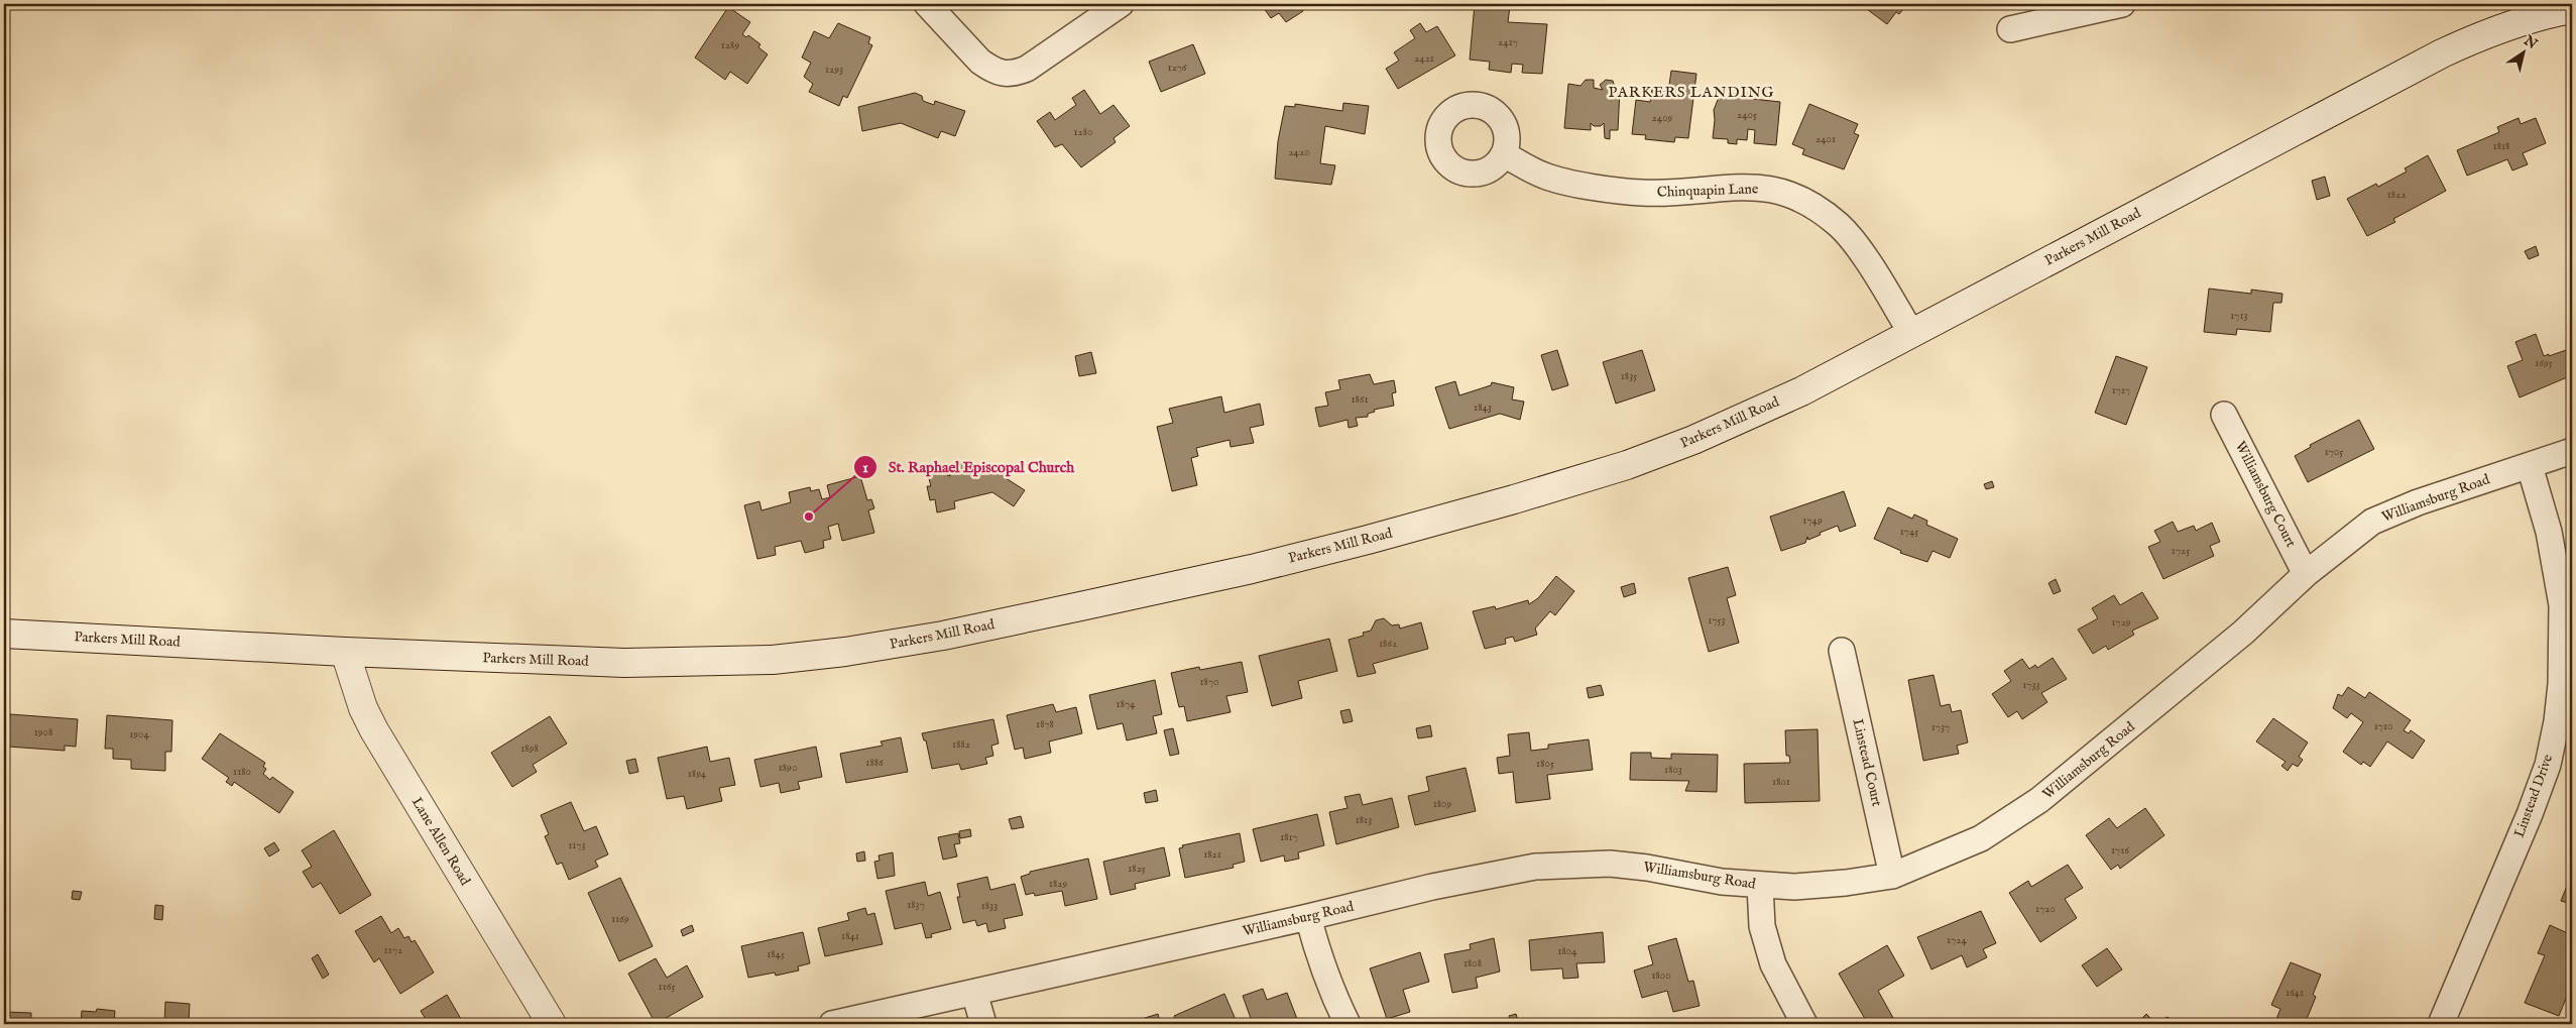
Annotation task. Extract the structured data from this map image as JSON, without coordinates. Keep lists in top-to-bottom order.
{
  "streets": {
    "main road": ["Parkers Mill Road", "Lane Allen Road"],
    "street": [
      "Chinquapin Lane",
      "Williamsburg Court",
      "Williamsburg Road",
      "Linstead Court",
      "Linstead Drive"
    ]
  },
  "crossings": [
    ["Chinquapin Lane", "Parkers Mill Road"],
    ["Parkers Mill Road", "Lane Allen Road"],
    ["Williamsburg Court", "Williamsburg Road"],
    ["Williamsburg Road", "Linstead Court"],
    ["Williamsburg Road", "Linstead Drive"]
  ],
  "districts": ["PARKERS LANDING"],
  "places": ["St. Raphael Episcopal Church"],
  "house_numbers": [
    "2417",
    "1289",
    "2421",
    "1276",
    "1293",
    "2405",
    "2409",
    "1280",
    "2401",
    "1818",
    "2420",
    "1822",
    "1713",
    "1695",
    "1835",
    "1717",
    "1861",
    "1843",
    "1705",
    "1749",
    "1745",
    "1725",
    "1753",
    "1729",
    "1862",
    "1870",
    "1733",
    "1874",
    "1878",
    "1710",
    "1737",
    "1908",
    "1904",
    "1882",
    "1898",
    "1886",
    "1805",
    "1890",
    "1803",
    "1180",
    "1894",
    "1801",
    "1809",
    "1813",
    "1817",
    "1173",
    "1716",
    "1821",
    "1825",
    "1829",
    "1837",
    "1833",
    "1720",
    "1169",
    "1841",
    "1724",
    "1172",
    "1804",
    "1845",
    "1808",
    "1800",
    "1165",
    "1641"
  ],
  "north": "top right"
}
